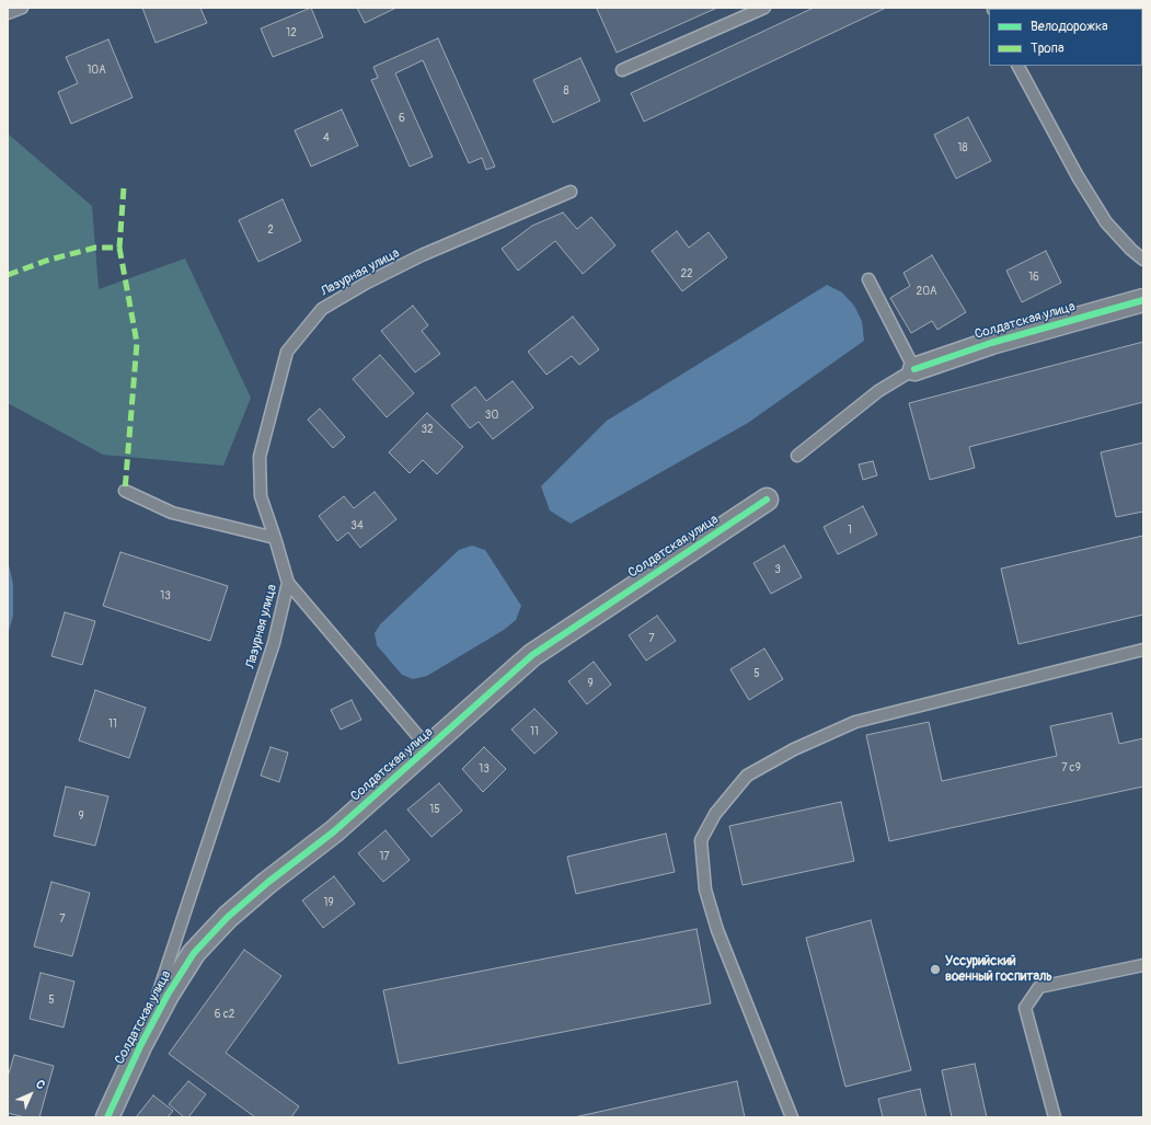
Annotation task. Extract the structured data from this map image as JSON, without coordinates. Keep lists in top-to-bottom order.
{
  "streets": {
    "street": ["Солдатская улица"],
    "lane": ["Лазурная улица"]
  },
  "crossings": [
    ["Лазурная улица", "Солдатская улица"]
  ],
  "places": ["Уссурийский военный госпиталь"],
  "house_numbers": [
    "12",
    "10А",
    "8",
    "6",
    "4",
    "18",
    "2",
    "22",
    "16",
    "20А",
    "30",
    "32",
    "34",
    "1",
    "3",
    "13",
    "7",
    "5",
    "9",
    "11",
    "11",
    "7 с9",
    "13",
    "15",
    "9",
    "17",
    "19",
    "7",
    "5",
    "6 с2"
  ],
  "legend": ["Велодорожка", "Тропа"],
  "north": "top right"
}
